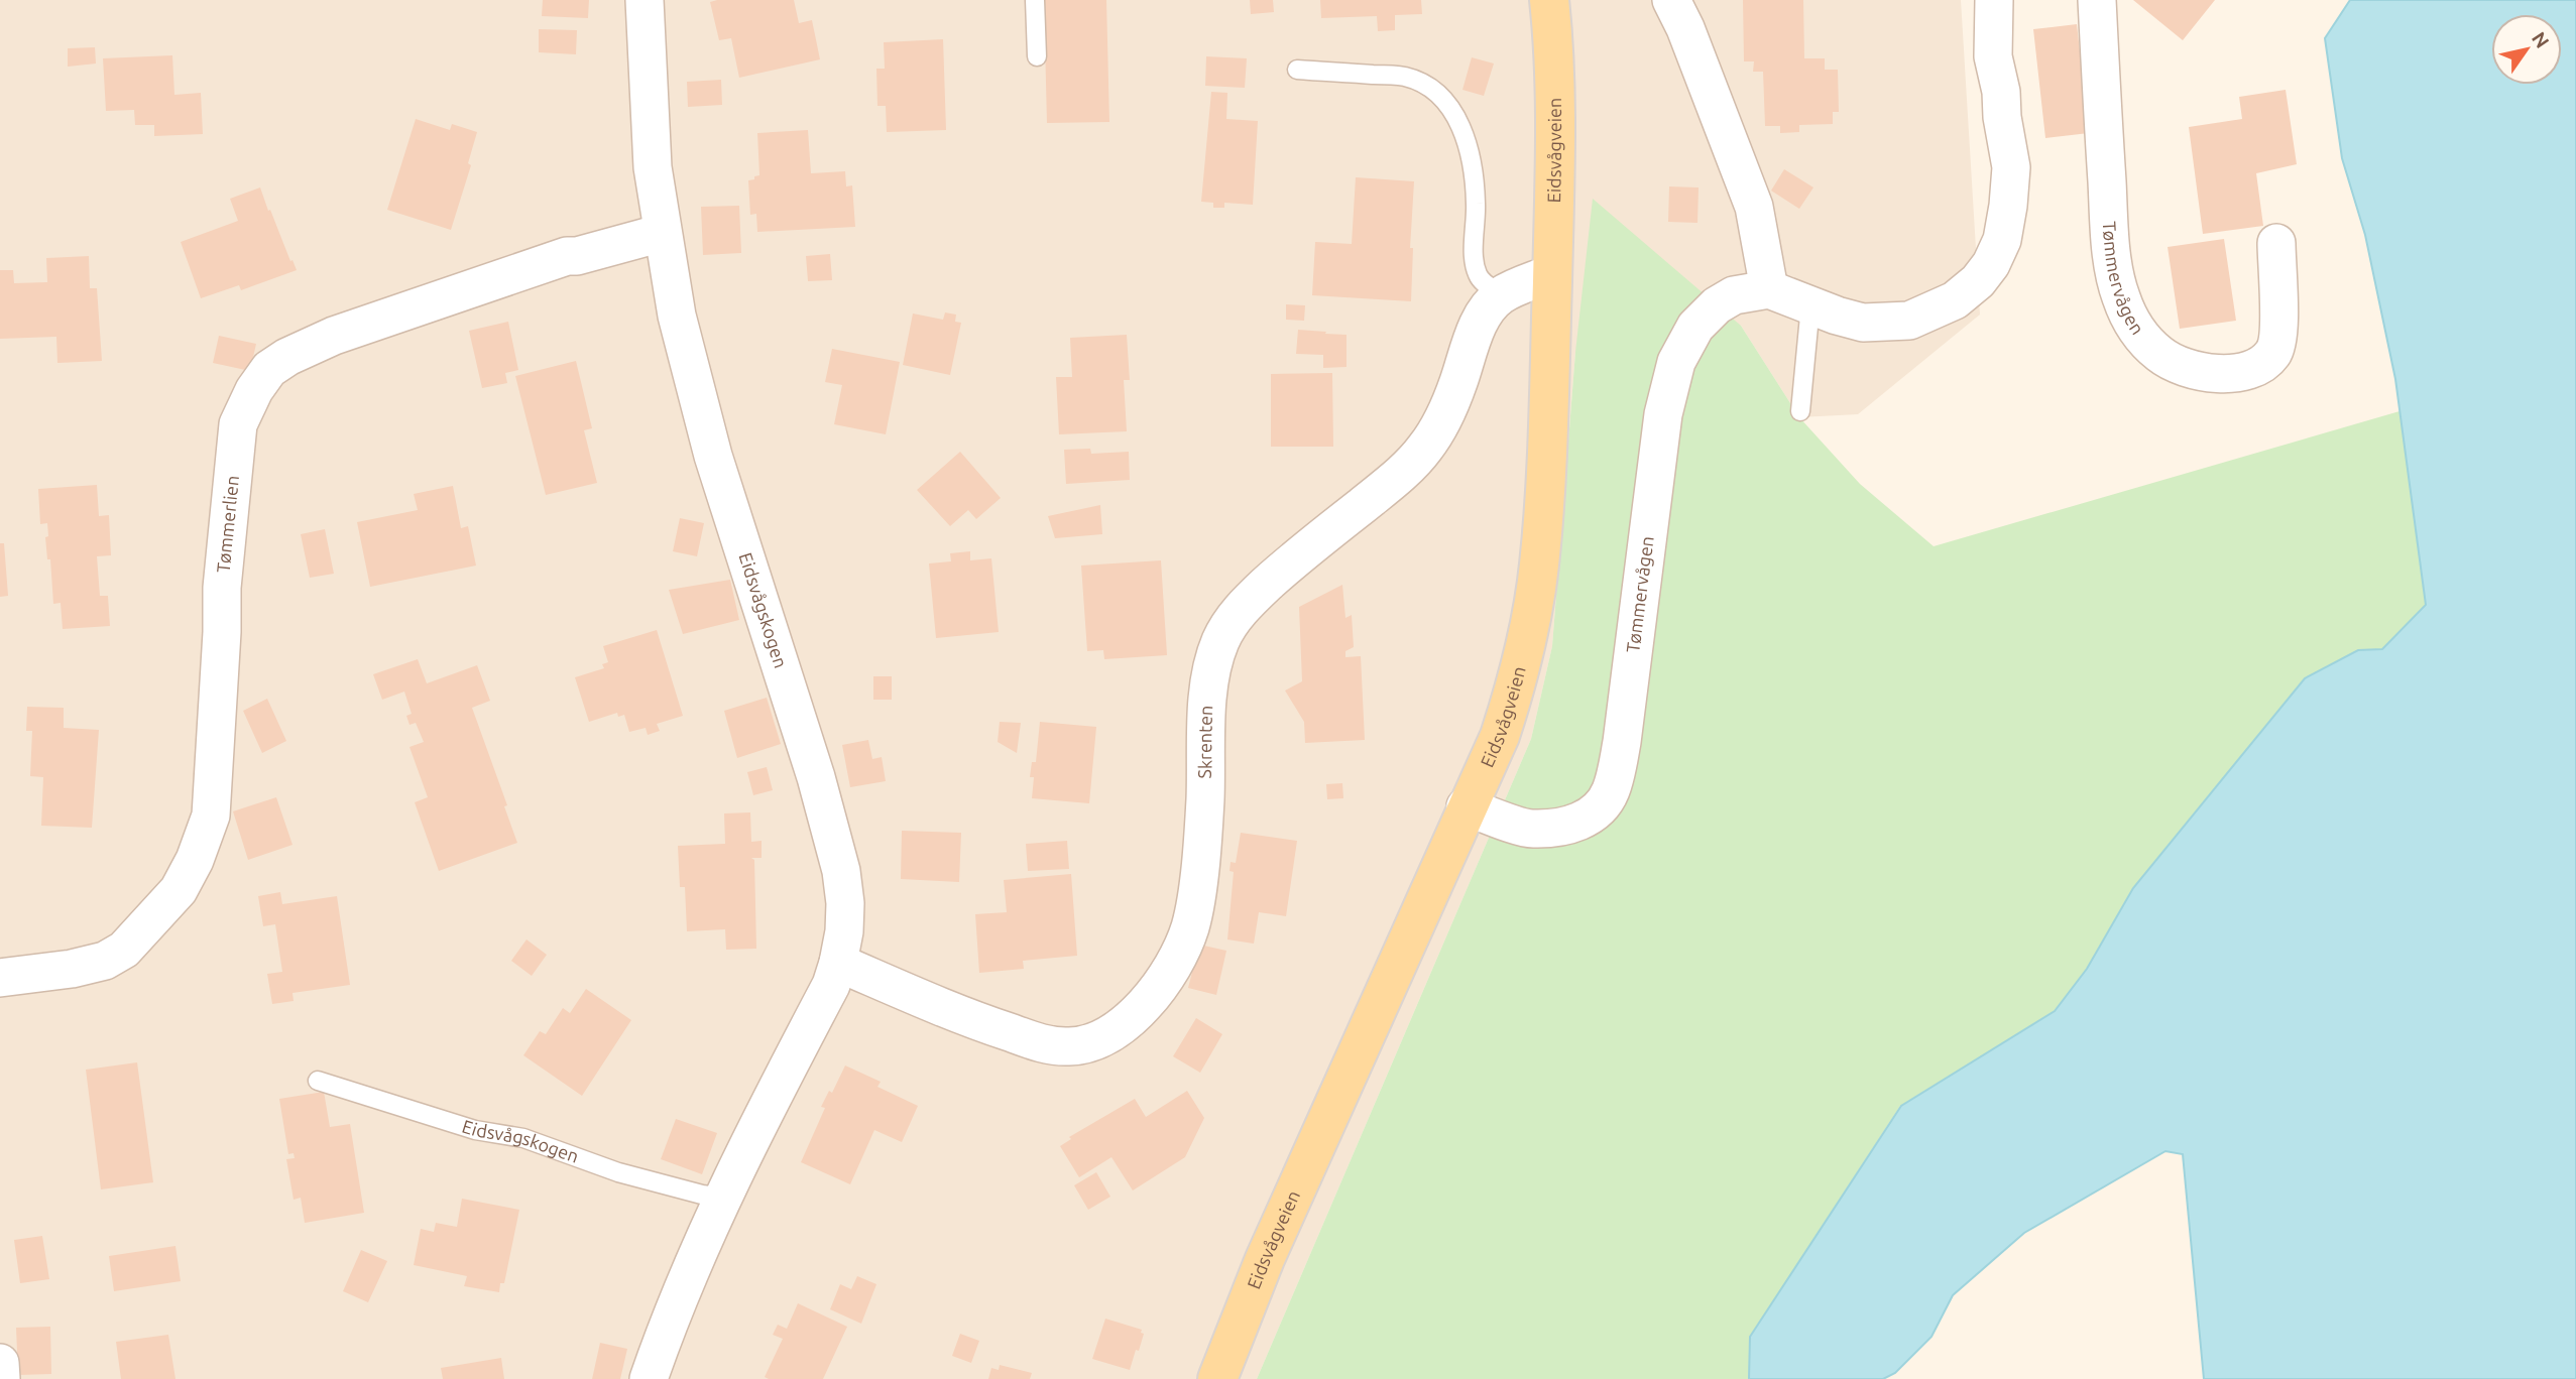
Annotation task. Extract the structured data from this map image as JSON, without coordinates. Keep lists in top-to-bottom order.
{
  "streets": {
    "main road": ["Eidsvågveien"],
    "street": [
      "Tømmervågen",
      "Tømmerlien",
      "Eidsvågskogen",
      "Skrenten"
    ]
  },
  "crossings": [
    ["Eidsvågveien", "Tømmervågen"],
    ["Eidsvågveien", "Skrenten"],
    ["Tømmerlien", "Eidsvågskogen"],
    ["Eidsvågskogen", "Skrenten"]
  ],
  "north": "top right"
}
